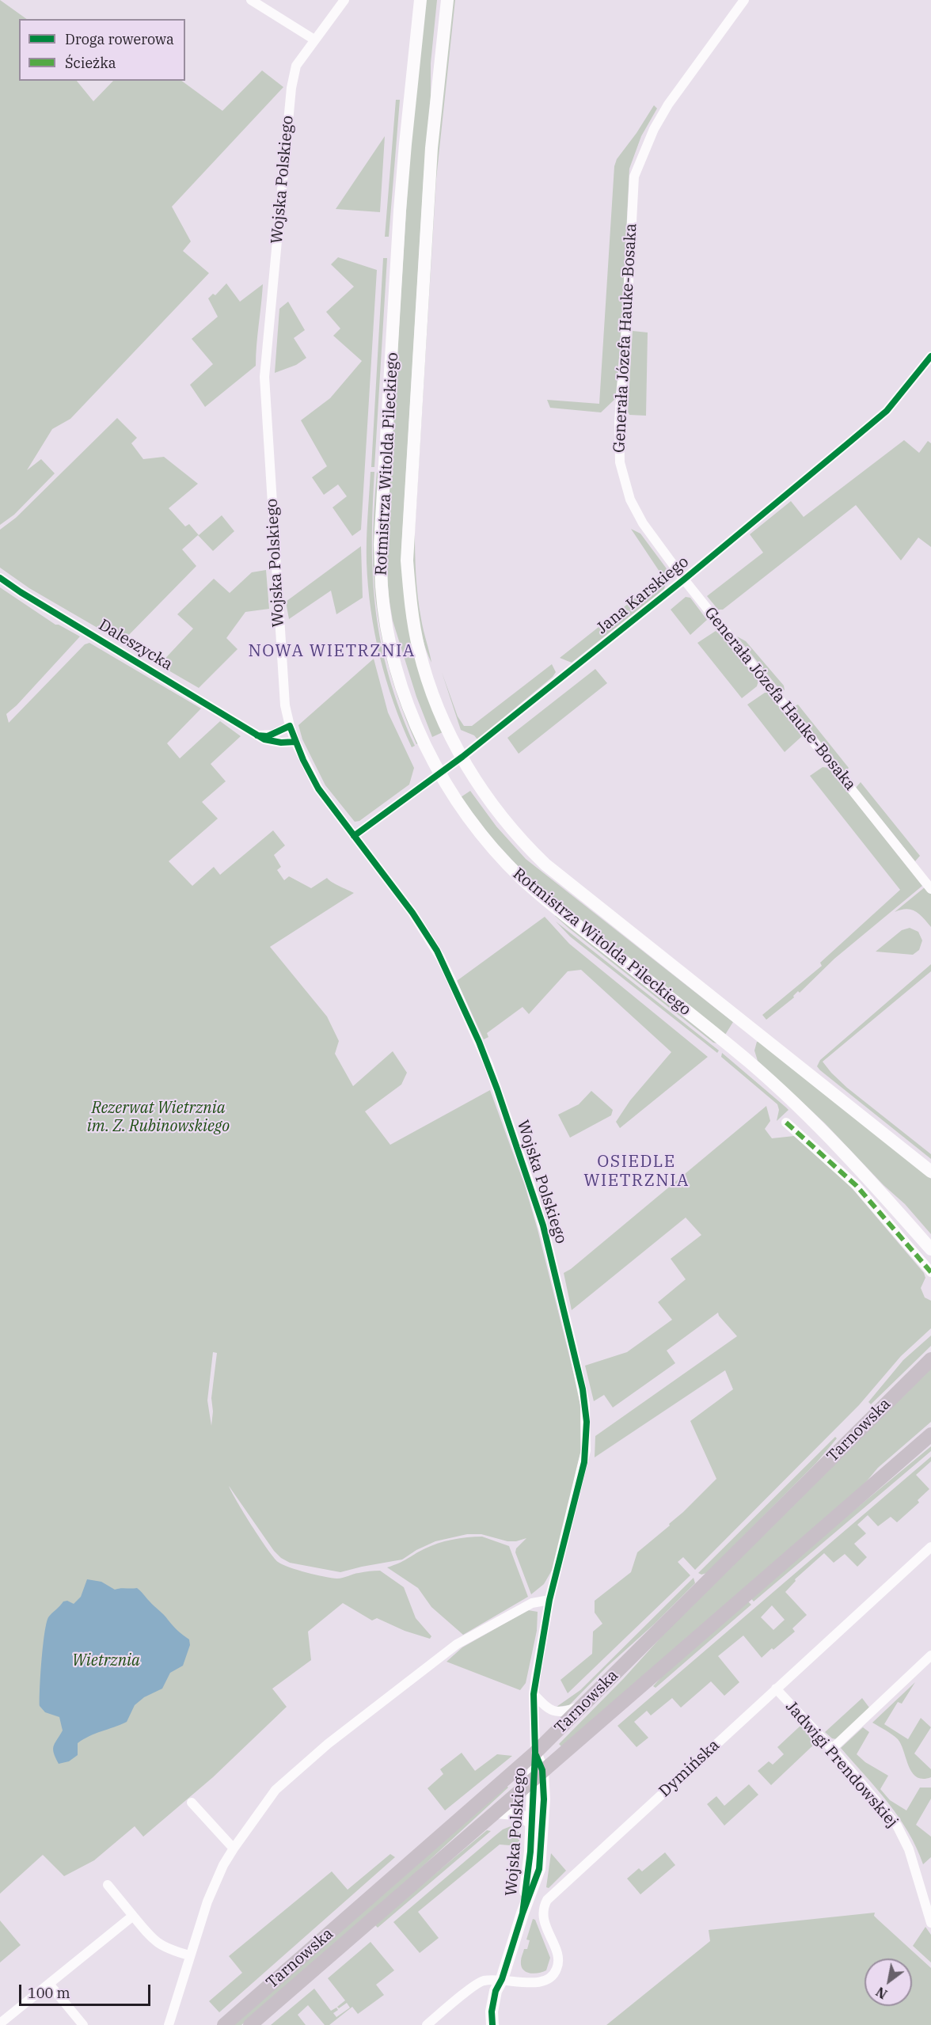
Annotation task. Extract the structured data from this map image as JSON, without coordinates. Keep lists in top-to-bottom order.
{
  "streets": {
    "main road": ["Wojska Polskiego", "Rotmistrza Witolda Pileckiego", "Tarnowska"],
    "street": [
      "Generała Józefa Hauke-Bosaka",
      "Jana Karskiego",
      "Daleszycka",
      "Jadwigi Prendowskiej",
      "Dymińska"
    ]
  },
  "crossings": [
    ["Wojska Polskiego", "Jana Karskiego"],
    ["Wojska Polskiego", "Daleszycka"],
    ["Wojska Polskiego", "Tarnowska"],
    ["Wojska Polskiego", "Dymińska"],
    ["Generała Józefa Hauke-Bosaka", "Jana Karskiego"],
    ["Rotmistrza Witolda Pileckiego", "Jana Karskiego"],
    ["Jadwigi Prendowskiej", "Dymińska"]
  ],
  "districts": ["NOWA WIETRZNIA", "OSIEDLE WIETRZNIA"],
  "parks": ["Rezerwat Wietrznia im. Z. Rubinowskiego", "Wietrznia"],
  "legend": ["Droga rowerowa", "Ścieżka"],
  "scale_bar": "100 m",
  "north": "bottom left"
}
